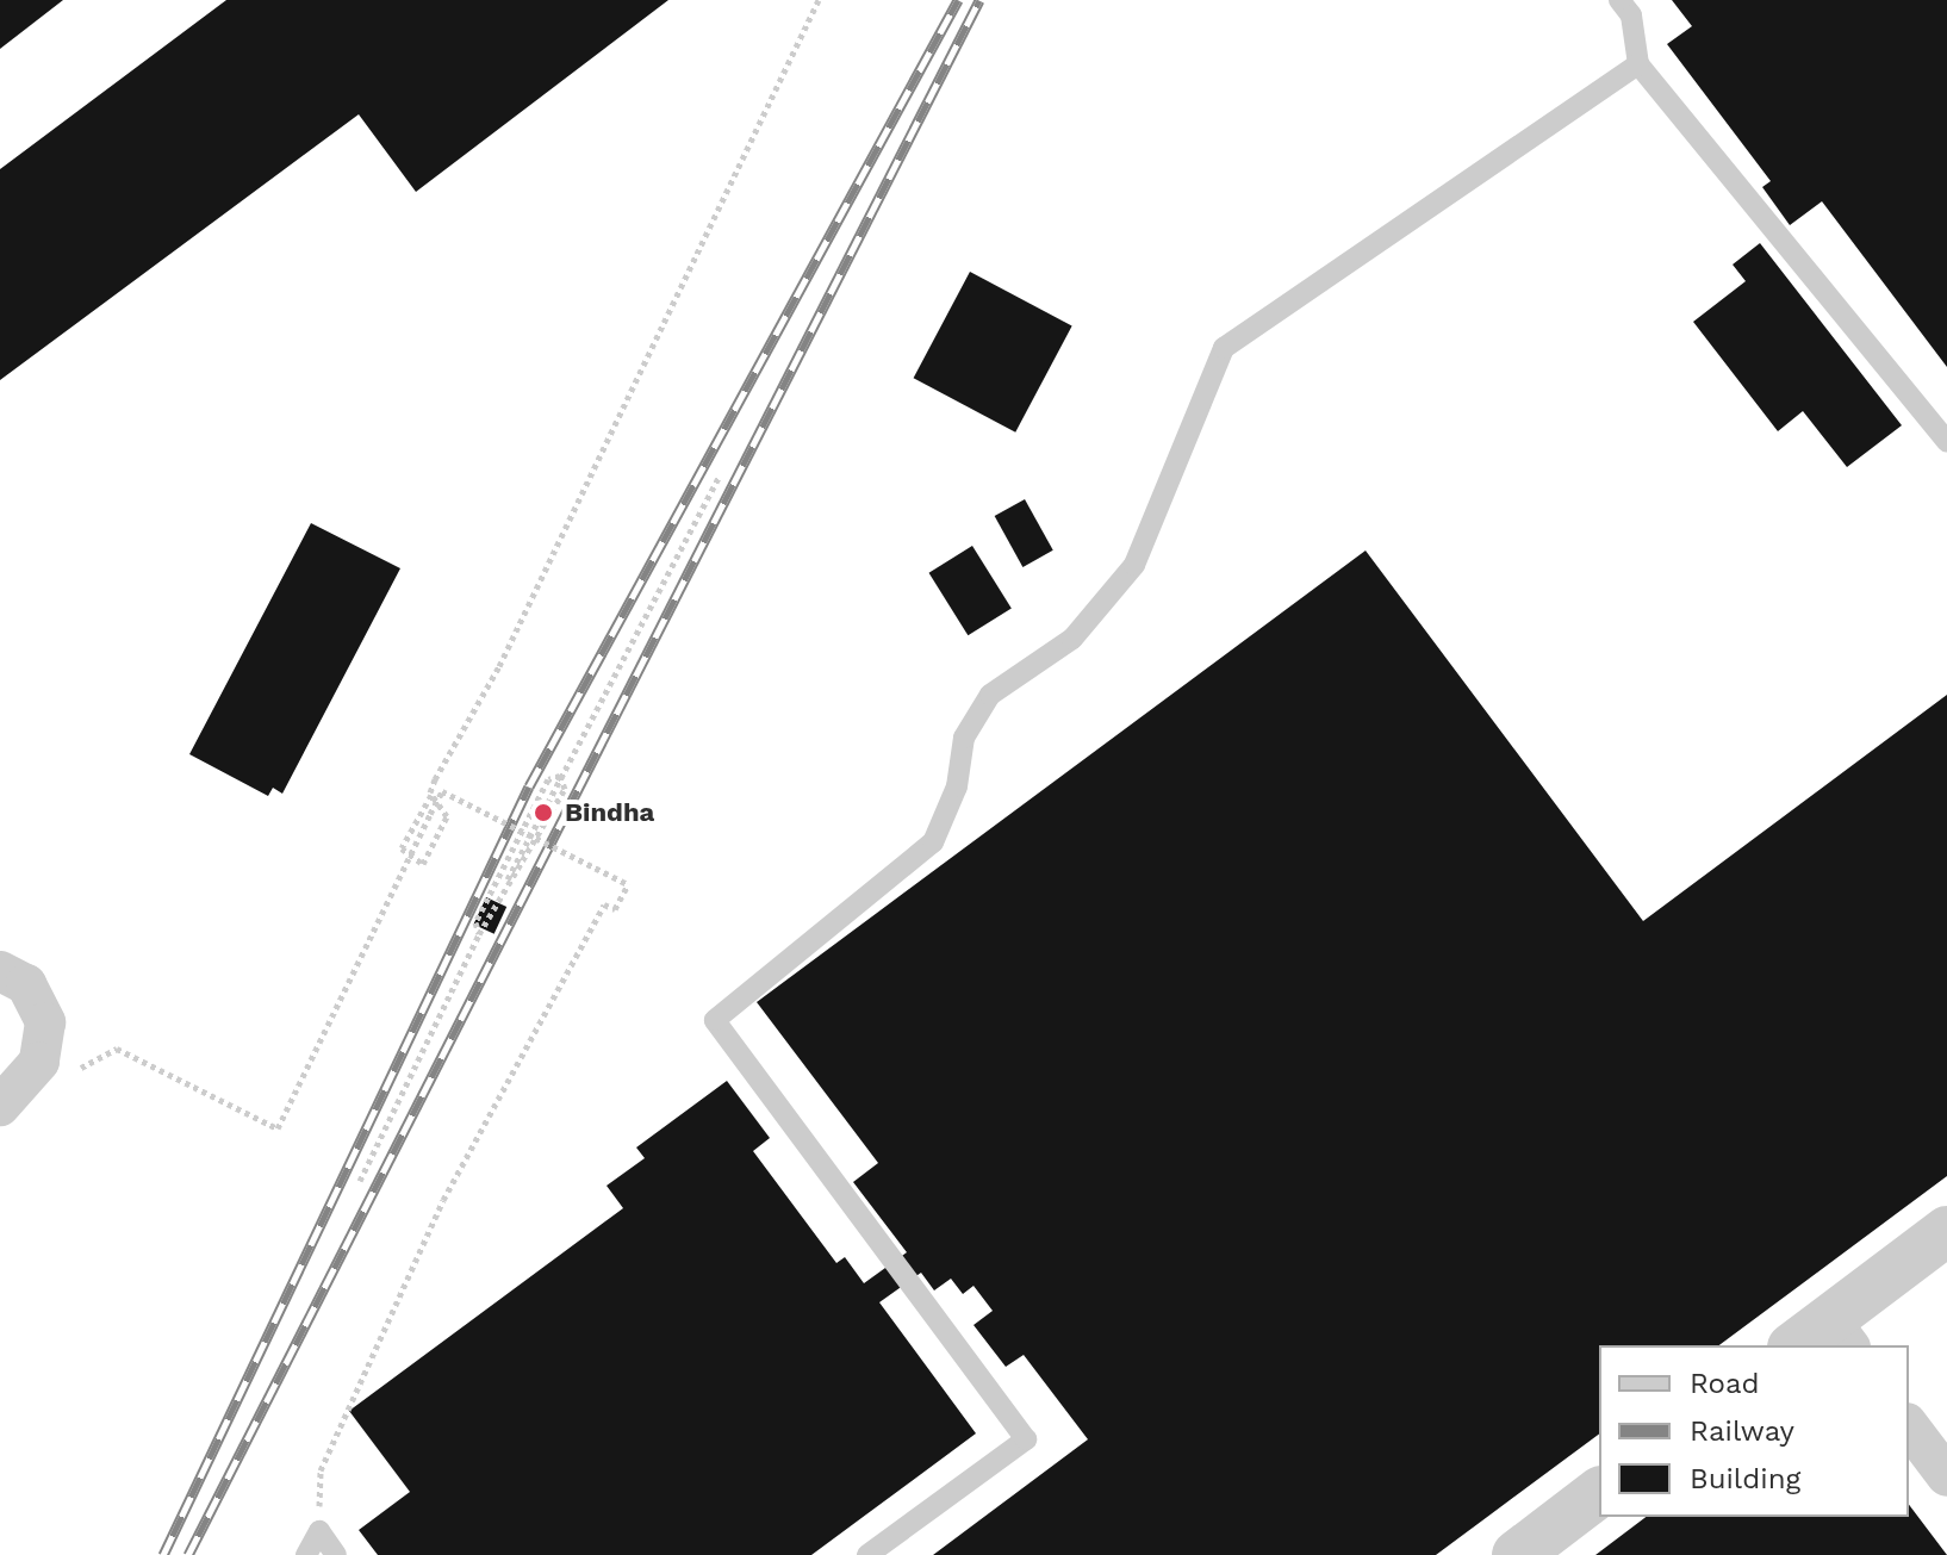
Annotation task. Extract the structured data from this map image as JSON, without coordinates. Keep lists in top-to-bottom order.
{
  "places": ["Bindha"],
  "legend": ["Road", "Railway", "Building"]
}
